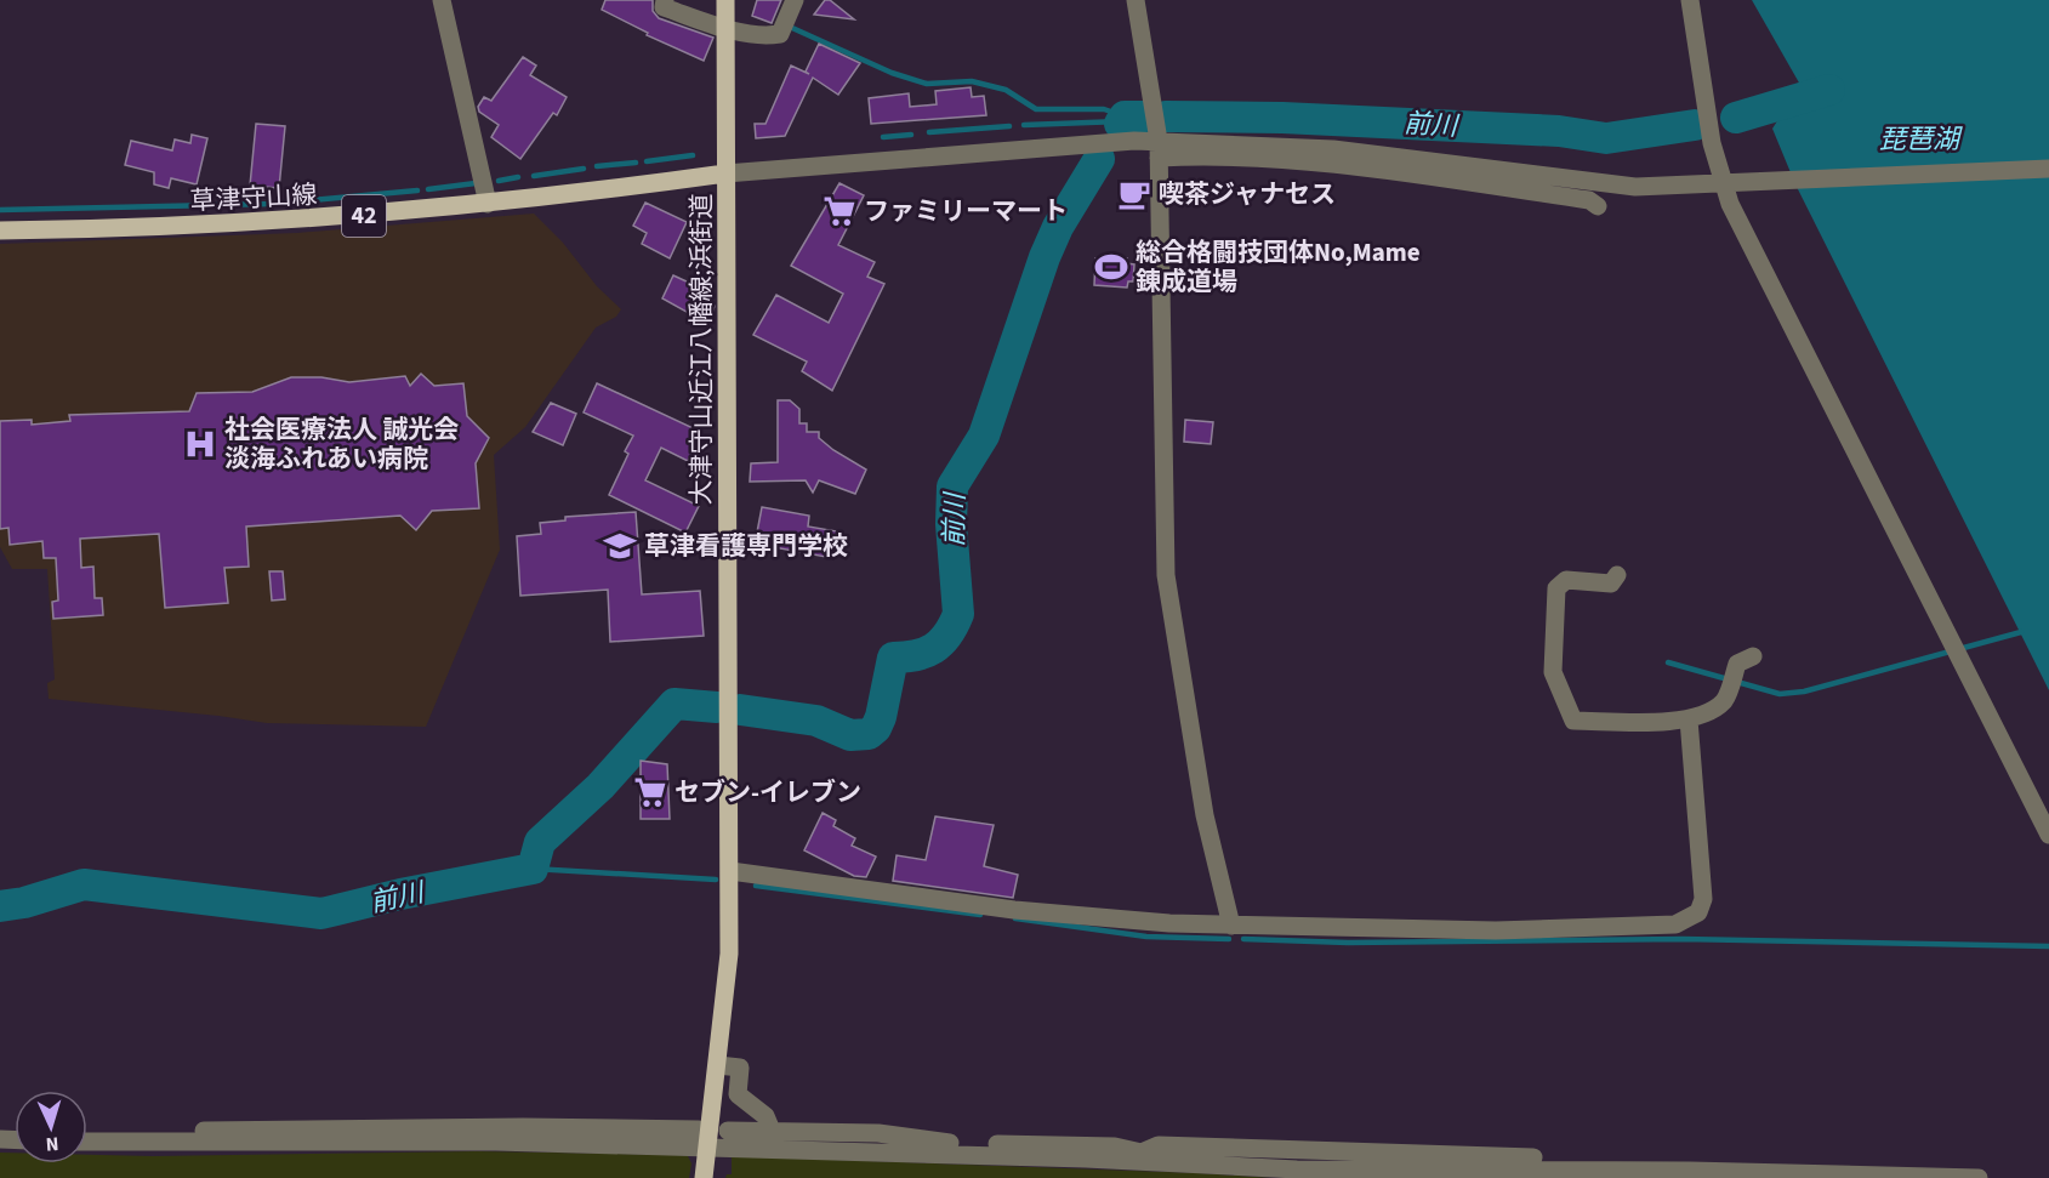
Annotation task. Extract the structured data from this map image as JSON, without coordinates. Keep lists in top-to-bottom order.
{
  "streets": {
    "main road": ["草津守山線", "42", "大津守山近江八幡線;浜街道"]
  },
  "crossings": [
    ["草津守山線", "大津守山近江八幡線;浜街道"]
  ],
  "water": ["前川", "琵琶湖"],
  "places": {
    "cafe": ["喫茶ジャナセス"],
    "supermarket": ["ファミリーマート", "セブン-イレブン"],
    "sports": ["総合格闘技団体No,Mame 錬成道場"],
    "hospital": ["社会医療法人 誠光会 淡海ふれあい病院"],
    "school or university": ["草津看護専門学校"]
  },
  "north": "bottom"
}
